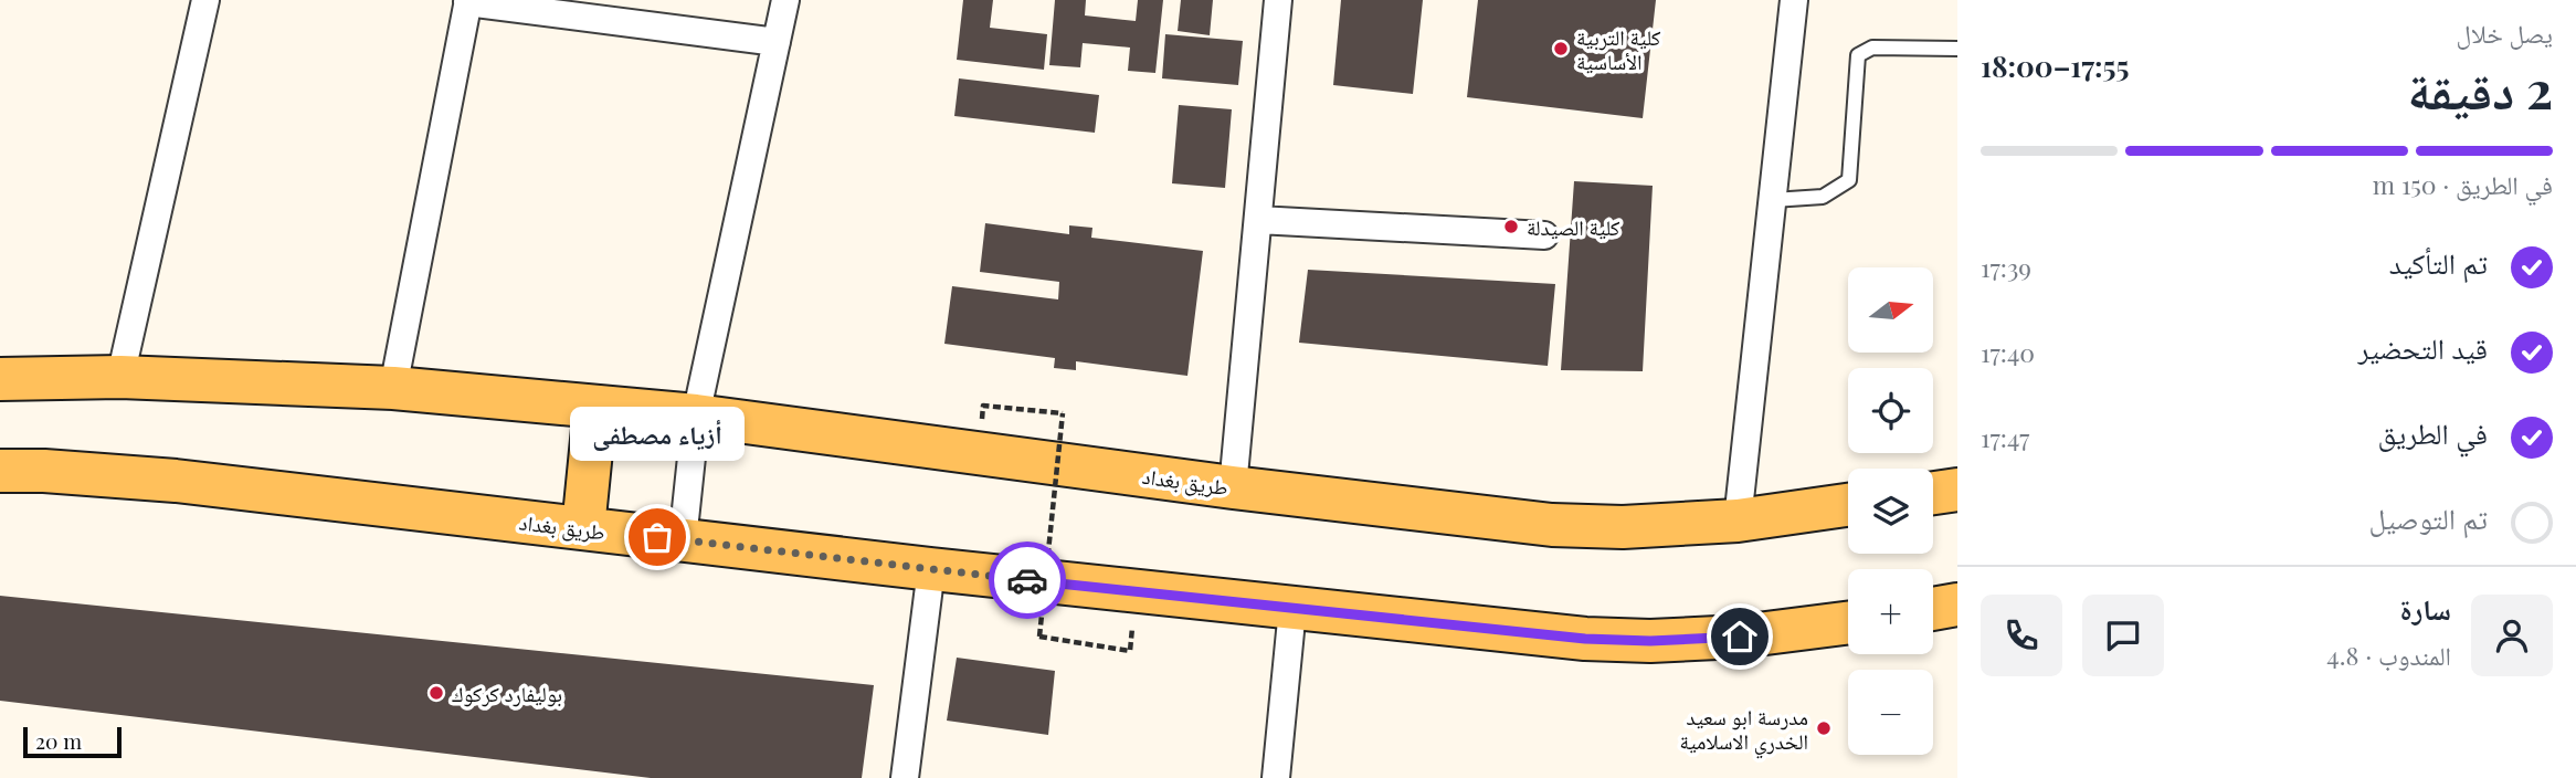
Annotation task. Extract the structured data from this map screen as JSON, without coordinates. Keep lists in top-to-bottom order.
{
  "streets": {
    "main road": ["طريق بغداد"]
  },
  "places": [
    "كلية التربية الأساسية",
    "كلية الصيدلة",
    "أزياء مصطفى",
    "بوليفارد كركوك",
    "مدرسة ابو سعيد الخدري الاسلامية"
  ],
  "scale_bar": "20 m",
  "north": "right",
  "page": {
    "heading": ["2 دقيقة", "يصل خلال", "17:55–18:00"],
    "panel": ["سارة", "المندوب · 4.8"],
    "bar": "في الطريق · 150 m",
    "list": [
      ["تم التأكيد", "17:39"],
      ["قيد التحضير", "17:40"],
      ["في الطريق", "17:47"],
      "تم التوصيل"
    ],
    "map_buttons": ["+", "−"],
    "bubble": "أزياء مصطفى",
    "scale": "20 m"
  }
}
